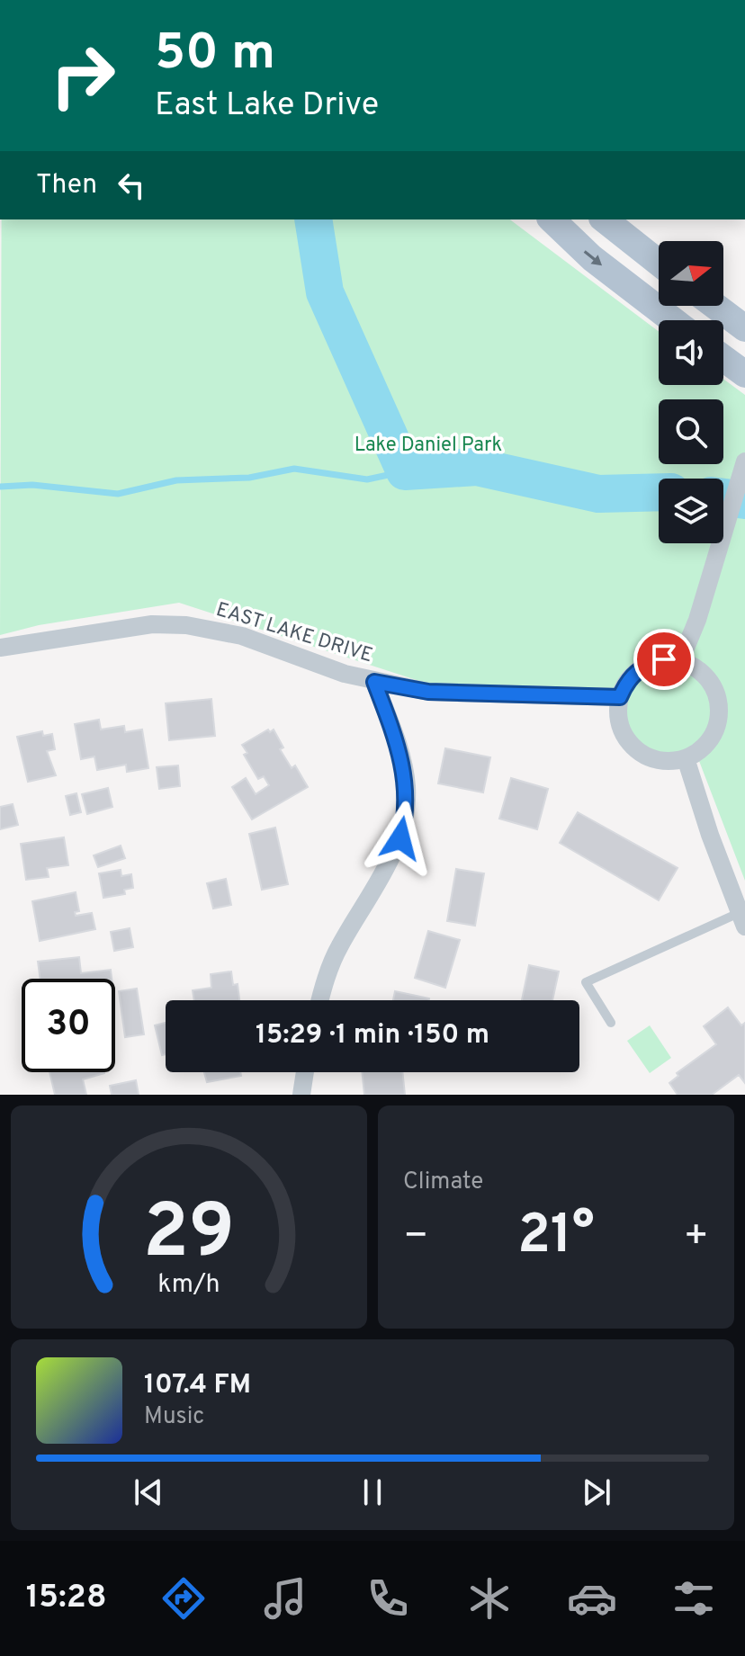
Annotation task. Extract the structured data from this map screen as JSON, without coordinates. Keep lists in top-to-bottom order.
{
  "streets": {
    "street": ["EAST LAKE DRIVE"]
  },
  "parks": ["Lake Daniel Park"],
  "north": "right",
  "page": {
    "turn": ["50 m", "East Lake Drive"],
    "then": "Then",
    "limit": "30",
    "trip": "15:29 · 1 min · 150 m",
    "tile": "Climate",
    "heat": ["−", "21°", "+"],
    "song": ["107.4 FM", "Music"],
    "tabs": "15:28",
    "gauge": ["29", "km/h"]
  }
}
